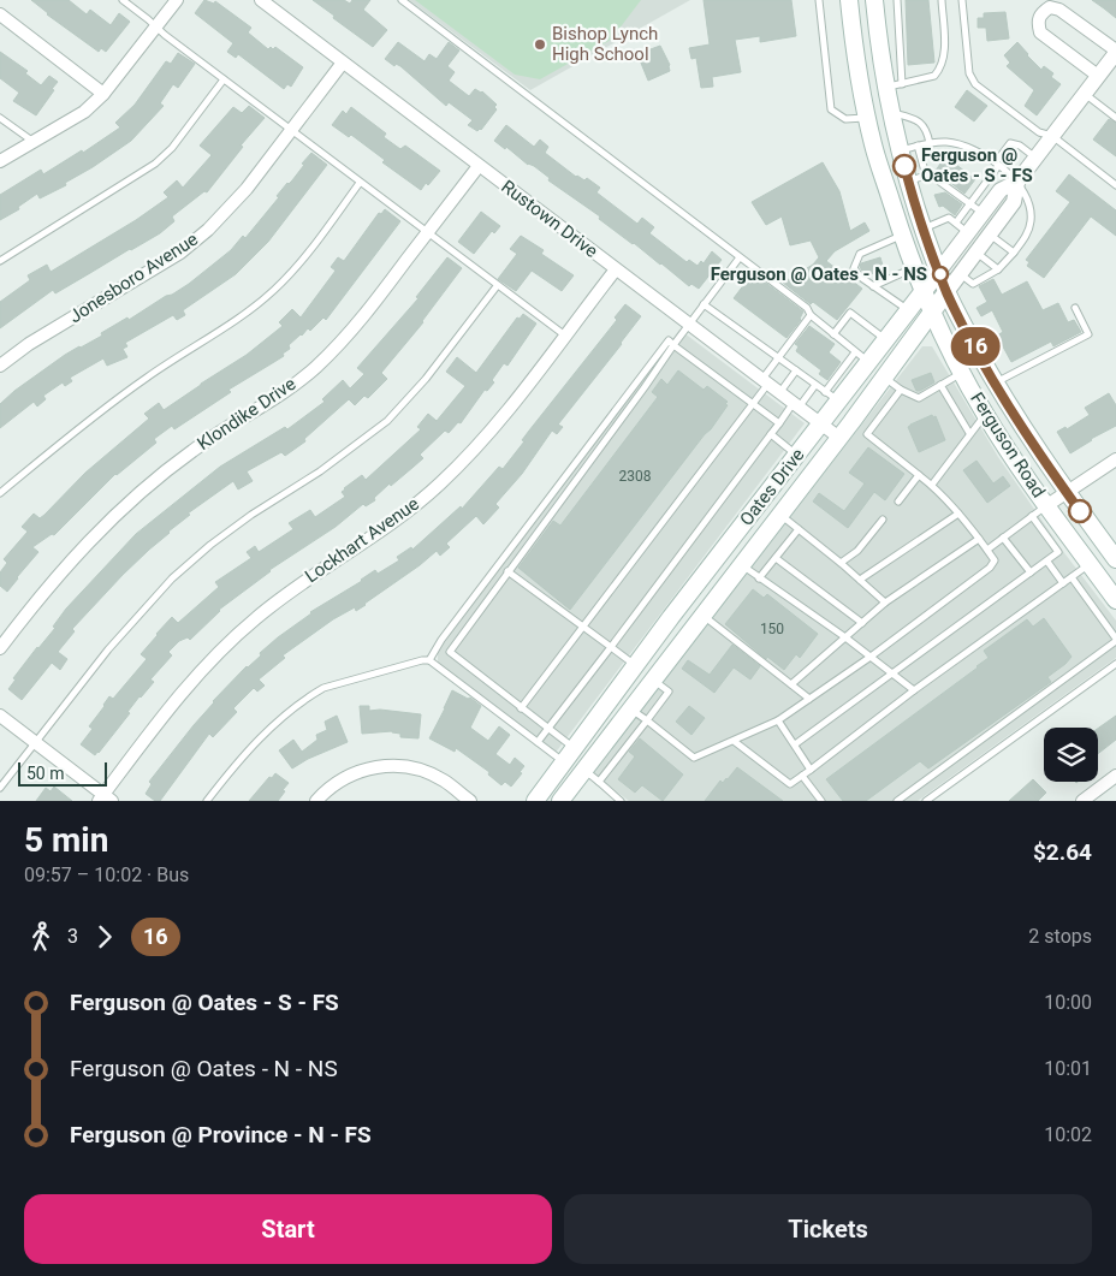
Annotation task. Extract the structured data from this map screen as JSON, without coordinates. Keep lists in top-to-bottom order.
{
  "streets": {
    "main road": ["Ferguson Road", "Oates Drive"],
    "street": [
      "Rustown Drive",
      "Jonesboro Avenue",
      "Klondike Drive",
      "Lockhart Avenue"
    ]
  },
  "crossings": [
    ["Rustown Drive", "Jonesboro Avenue"],
    ["Rustown Drive", "Klondike Drive"],
    ["Rustown Drive", "Oates Drive"],
    ["Rustown Drive", "Lockhart Avenue"],
    ["Ferguson Road", "Oates Drive"]
  ],
  "places": ["Bishop Lynch High School", "Ferguson @ Oates - S - FS", "Ferguson @ Oates - N - NS"],
  "lines": ["bus line 16"],
  "house_numbers": ["2308", "150"],
  "scale_bar": "50 m",
  "page": {
    "on_map": "16",
    "scale": "50 m",
    "heading": ["5 min", "09:57 – 10:02 · Bus", "$2.64"],
    "legs": ["3", "16", "2 stops"],
    "list": [
      {
        "name": "Ferguson @ Oates - S - FS",
        "value": "10:00"
      },
      {
        "name": "Ferguson @ Oates - N - NS",
        "value": "10:01"
      },
      {
        "name": "Ferguson @ Province - N - FS",
        "value": "10:02"
      }
    ],
    "buttons": ["Start", "Tickets"]
  }
}
